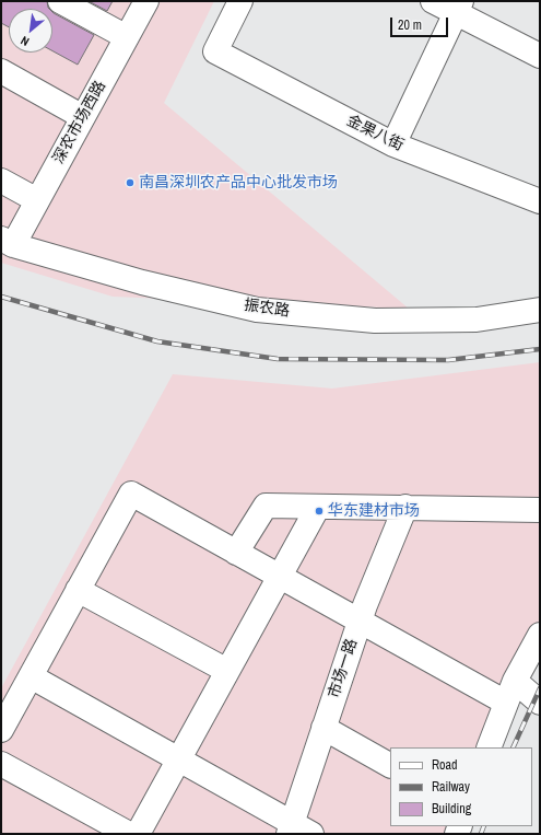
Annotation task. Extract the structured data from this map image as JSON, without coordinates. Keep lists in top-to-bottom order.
{
  "streets": {
    "street": [
      "深农市场西路",
      "金果八街",
      "振农路",
      "市场一路"
    ]
  },
  "crossings": [
    ["深农市场西路", "振农路"]
  ],
  "places": ["南昌深圳农产品中心批发市场", "华东建材市场"],
  "legend": ["Road", "Railway", "Building"],
  "scale_bar": "20 m",
  "north": "bottom left"
}
